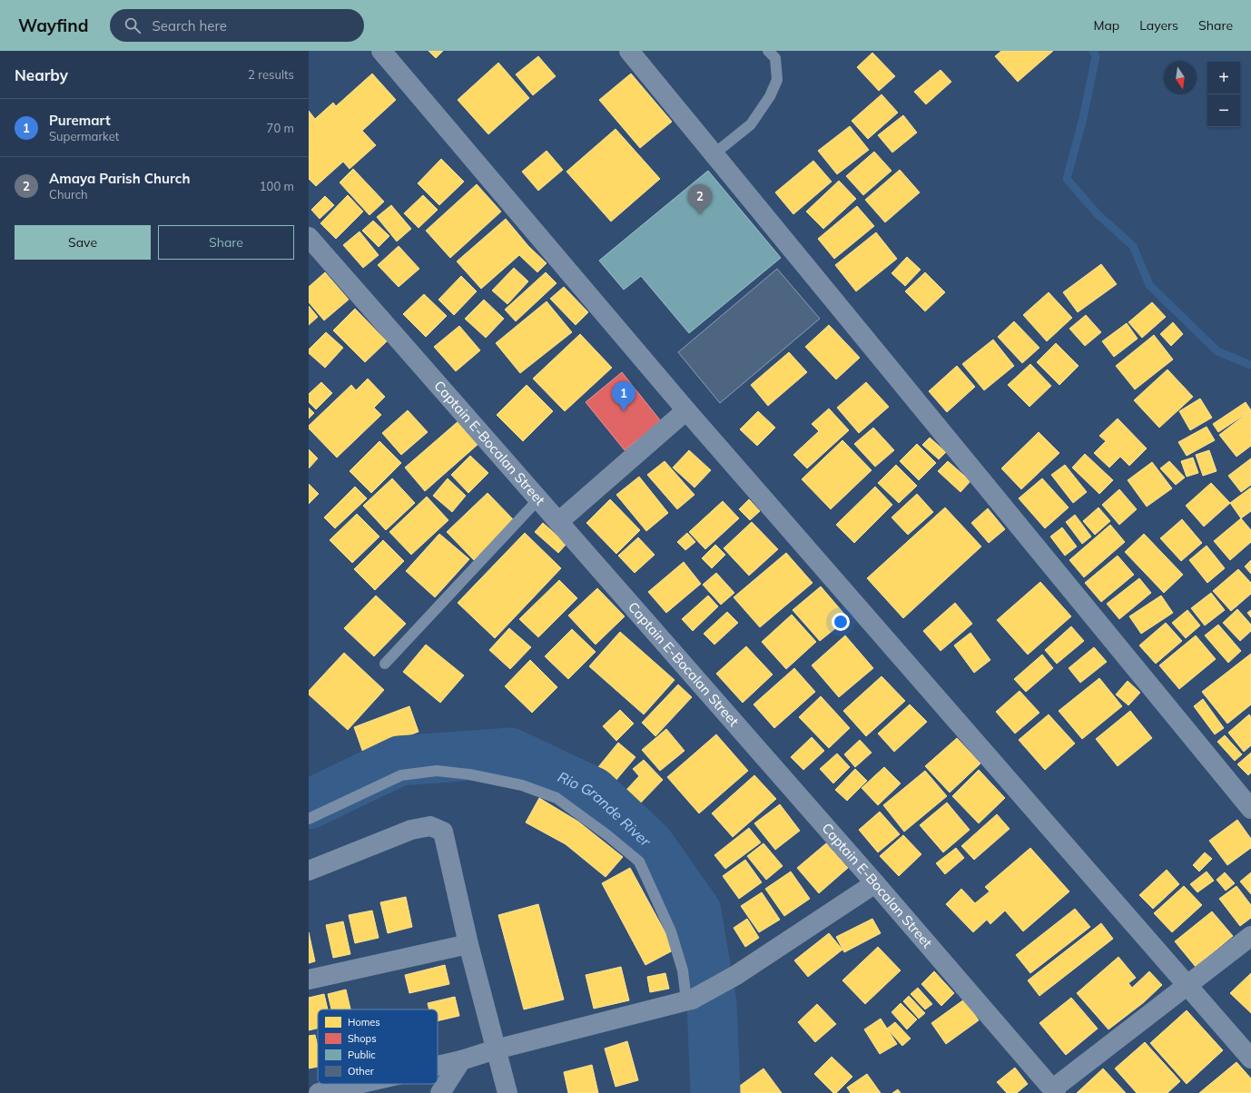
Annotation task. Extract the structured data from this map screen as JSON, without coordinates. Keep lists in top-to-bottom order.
{
  "streets": {
    "street": ["Captain E-Bocalan Street"]
  },
  "water": ["Rio Grande River"],
  "legend": [
    "Homes",
    "Shops",
    "Public",
    "Other"
  ],
  "north": "bottom",
  "page": {
    "header": "Wayfind",
    "search": "Search here",
    "nav": ["Map", "Layers", "Share"],
    "heading": ["Nearby", "2 results"],
    "map_buttons": ["+", "−"],
    "list": [
      {
        "mark": "1",
        "name": "Puremart",
        "note": "Supermarket",
        "value": "70 m"
      },
      {
        "mark": "2",
        "name": "Amaya Parish Church",
        "note": "Church",
        "value": "100 m"
      }
    ],
    "pins": ["2", "1"],
    "buttons": ["Save", "Share"]
  }
}
